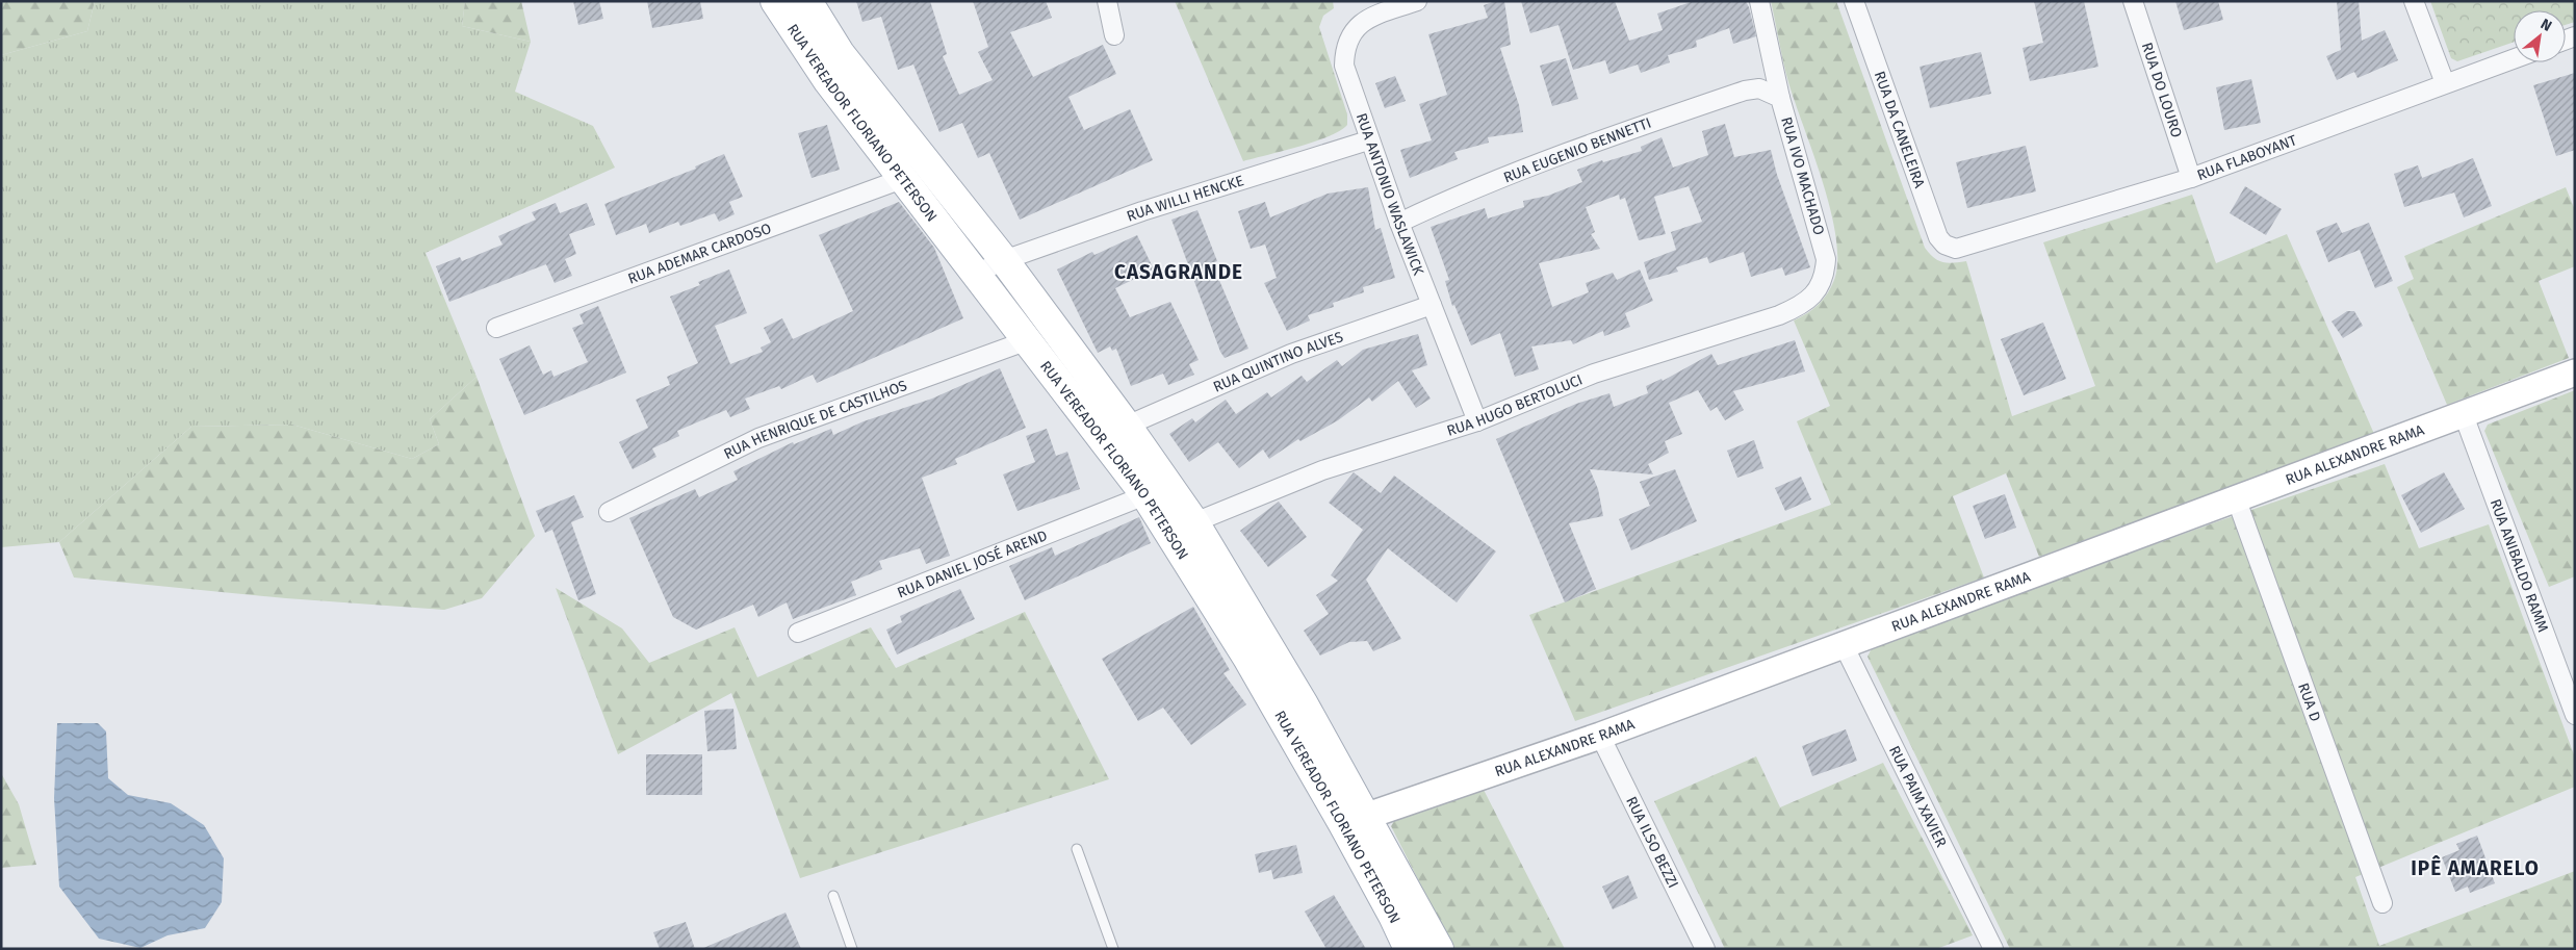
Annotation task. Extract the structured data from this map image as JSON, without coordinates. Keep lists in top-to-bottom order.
{
  "streets": {
    "main road": ["RUA VEREADOR FLORIANO PETERSON"],
    "street": [
      "RUA DO LOURO",
      "RUA DA CANELEIRA",
      "RUA EUGENIO BENNETTI",
      "RUA FLABOYANT",
      "RUA IVO MACHADO",
      "RUA ANTONIO WASLAWICK",
      "RUA WILLI HENCKE",
      "RUA ADEMAR CARDOSO",
      "RUA QUINTINO ALVES",
      "RUA HUGO BERTOLUCI",
      "RUA HENRIQUE DE CASTILHOS",
      "RUA ALEXANDRE RAMA",
      "RUA DANIEL JOSÉ AREND",
      "RUA ANIBALDO RAMM",
      "RUA D",
      "RUA PAIM XAVIER",
      "RUA ILSO BEZZI"
    ]
  },
  "crossings": [
    ["RUA DO LOURO", "RUA FLABOYANT"],
    ["RUA VEREADOR FLORIANO PETERSON", "RUA WILLI HENCKE"],
    ["RUA VEREADOR FLORIANO PETERSON", "RUA ADEMAR CARDOSO"],
    ["RUA VEREADOR FLORIANO PETERSON", "RUA QUINTINO ALVES"],
    ["RUA VEREADOR FLORIANO PETERSON", "RUA HUGO BERTOLUCI"],
    ["RUA VEREADOR FLORIANO PETERSON", "RUA HENRIQUE DE CASTILHOS"],
    ["RUA VEREADOR FLORIANO PETERSON", "RUA ALEXANDRE RAMA"],
    ["RUA VEREADOR FLORIANO PETERSON", "RUA DANIEL JOSÉ AREND"],
    ["RUA DA CANELEIRA", "RUA FLABOYANT"],
    ["RUA EUGENIO BENNETTI", "RUA IVO MACHADO"],
    ["RUA EUGENIO BENNETTI", "RUA ANTONIO WASLAWICK"],
    ["RUA IVO MACHADO", "RUA HUGO BERTOLUCI"],
    ["RUA ANTONIO WASLAWICK", "RUA WILLI HENCKE"],
    ["RUA ANTONIO WASLAWICK", "RUA QUINTINO ALVES"],
    ["RUA ANTONIO WASLAWICK", "RUA HUGO BERTOLUCI"],
    ["RUA ALEXANDRE RAMA", "RUA ANIBALDO RAMM"],
    ["RUA ALEXANDRE RAMA", "RUA D"],
    ["RUA ALEXANDRE RAMA", "RUA PAIM XAVIER"],
    ["RUA ALEXANDRE RAMA", "RUA ILSO BEZZI"]
  ],
  "districts": ["CASAGRANDE", "IPÊ AMARELO"],
  "north": "top right"
}
